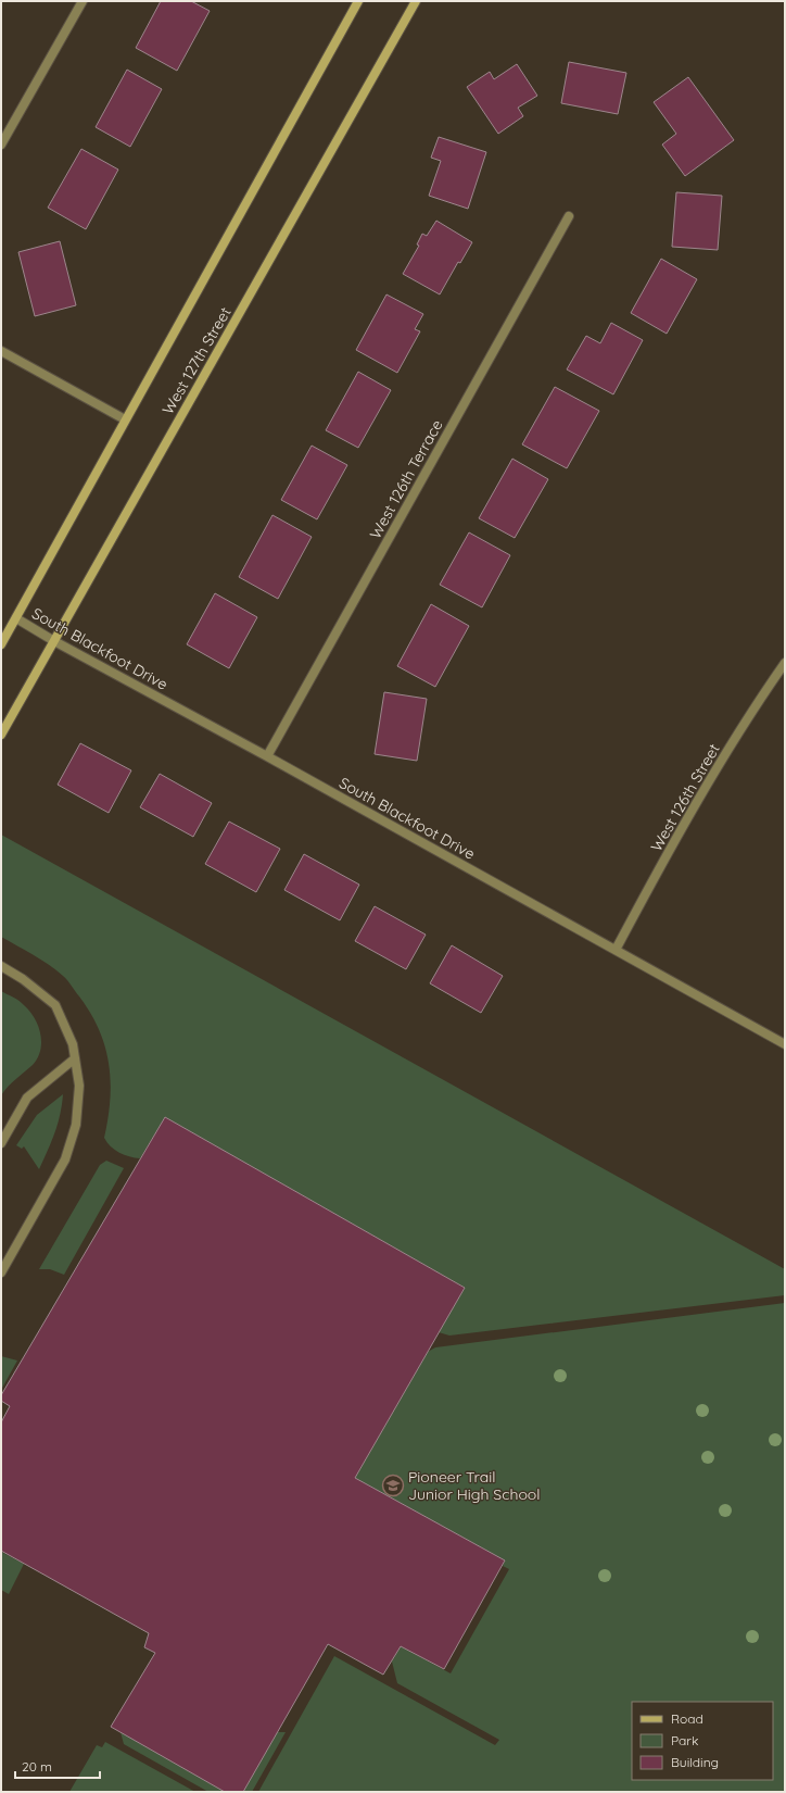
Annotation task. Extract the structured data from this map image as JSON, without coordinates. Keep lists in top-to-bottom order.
{
  "streets": {
    "main road": ["West 127th Street"],
    "street": ["West 126th Terrace", "South Blackfoot Drive", "West 126th Street"]
  },
  "crossings": [
    ["West 127th Street", "South Blackfoot Drive"],
    ["West 126th Terrace", "South Blackfoot Drive"],
    ["South Blackfoot Drive", "West 126th Street"]
  ],
  "places": {
    "school or university": ["Pioneer Trail Junior High School"]
  },
  "legend": ["Road", "Park", "Building"],
  "scale_bar": "20 m"
}
